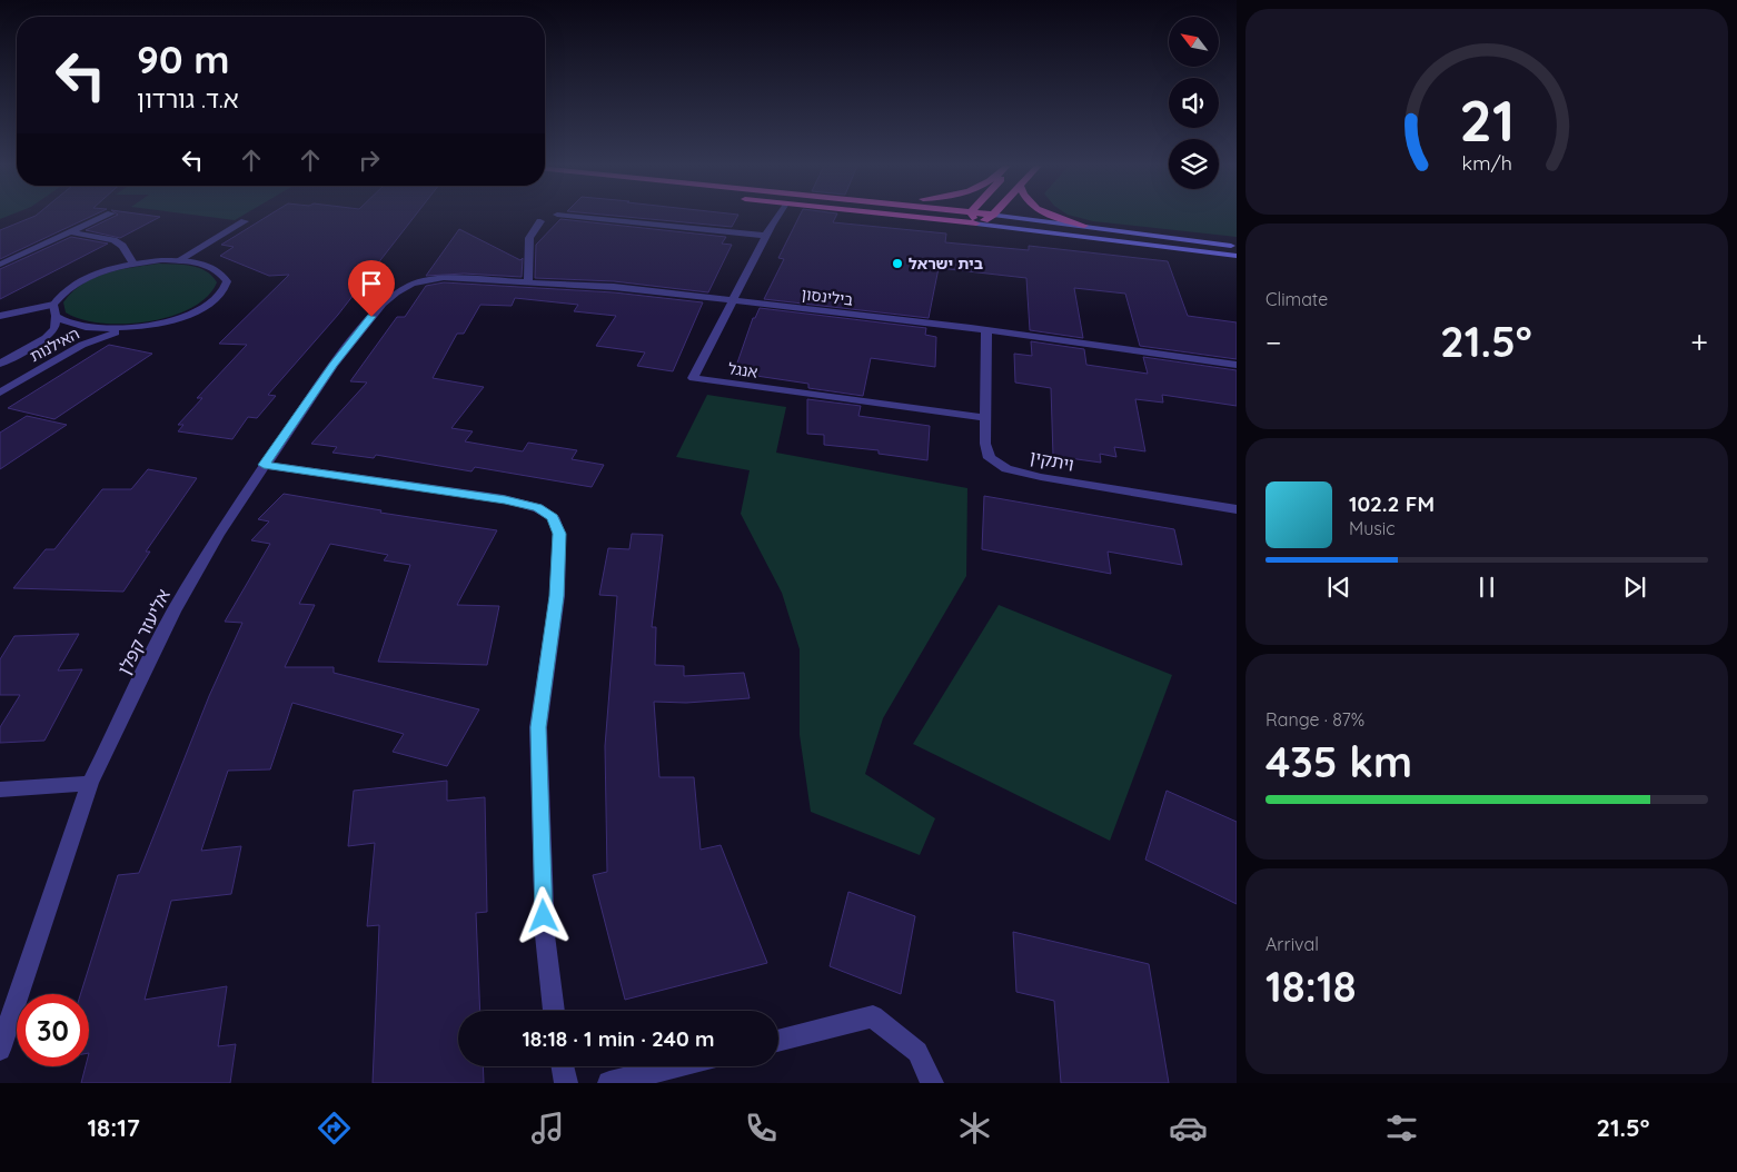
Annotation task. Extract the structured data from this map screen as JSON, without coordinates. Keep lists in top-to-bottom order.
{
  "streets": {
    "street": [
      "בילינסון",
      "האילנות",
      "אנגל",
      "ויתקין",
      "אליעזר קפלן"
    ]
  },
  "crossings": [
    ["בילינסון", "אנגל"],
    ["בילינסון", "ויתקין"],
    ["בילינסון", "אליעזר קפלן"],
    ["אנגל", "ויתקין"]
  ],
  "places": ["בית ישראל"],
  "north": "top left",
  "page": {
    "turn": ["90 m", "א.ד. גורדון"],
    "tile": [
      "Climate",
      ["Range · 87%", "435 km"],
      ["Arrival", "18:18"]
    ],
    "heat": ["−", "21.5°", "+"],
    "song": ["102.2 FM", "Music"],
    "limit": "30",
    "trip": "18:18 · 1 min · 240 m",
    "tabs": ["18:17", "21.5°"],
    "gauge": ["21", "km/h"]
  }
}
